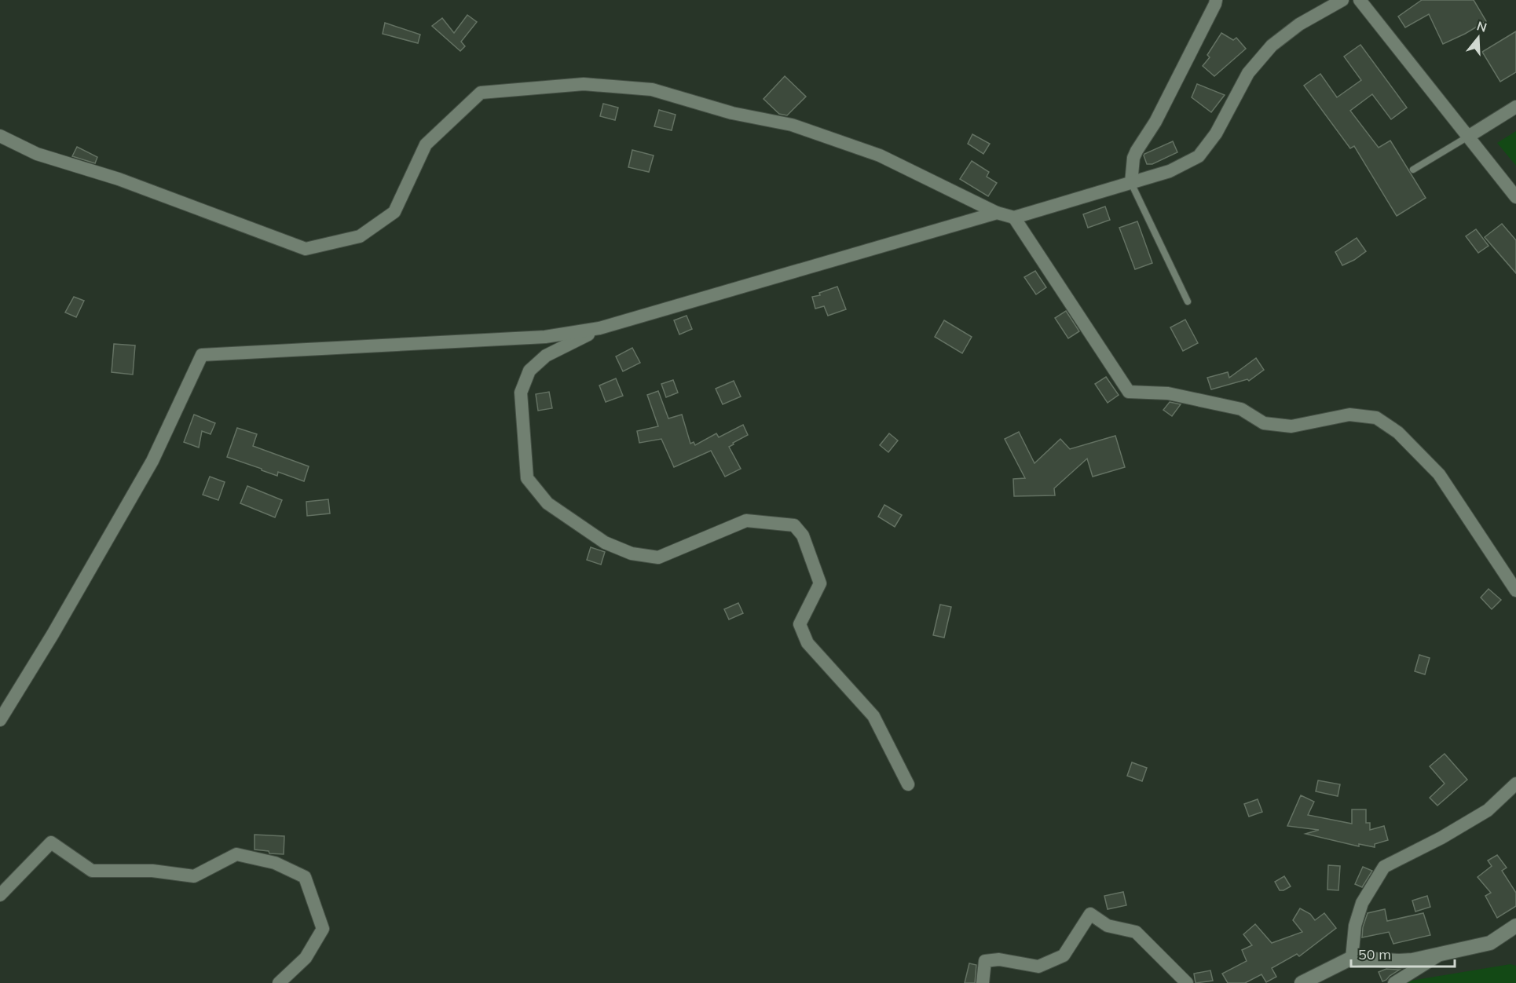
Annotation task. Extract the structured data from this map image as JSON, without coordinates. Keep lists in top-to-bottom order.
{
  "scale_bar": "50 m",
  "north": "top"
}
